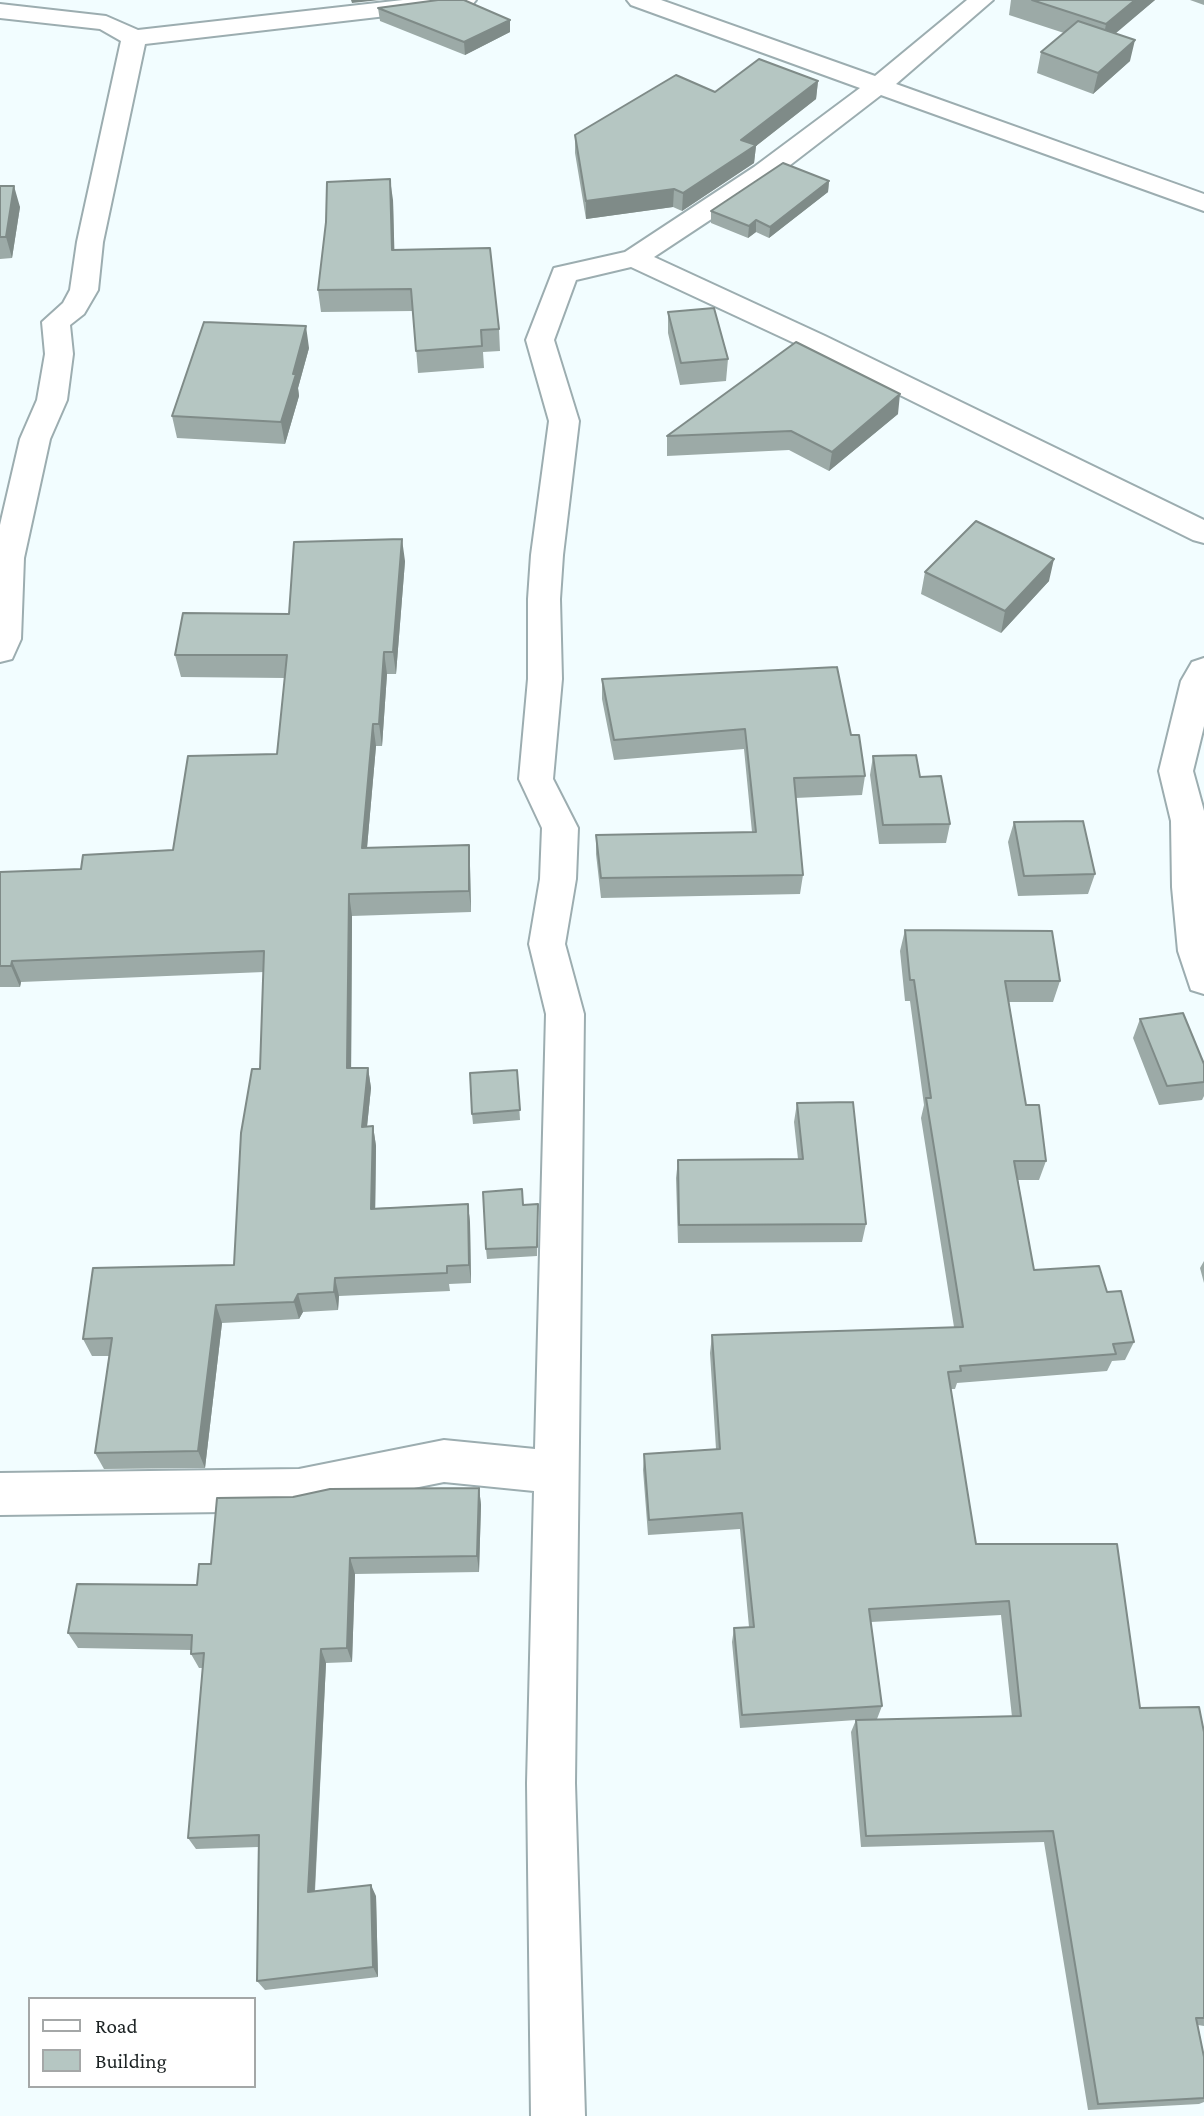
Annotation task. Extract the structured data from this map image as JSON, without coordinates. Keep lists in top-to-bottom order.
{
  "legend": ["Road", "Building"]
}
